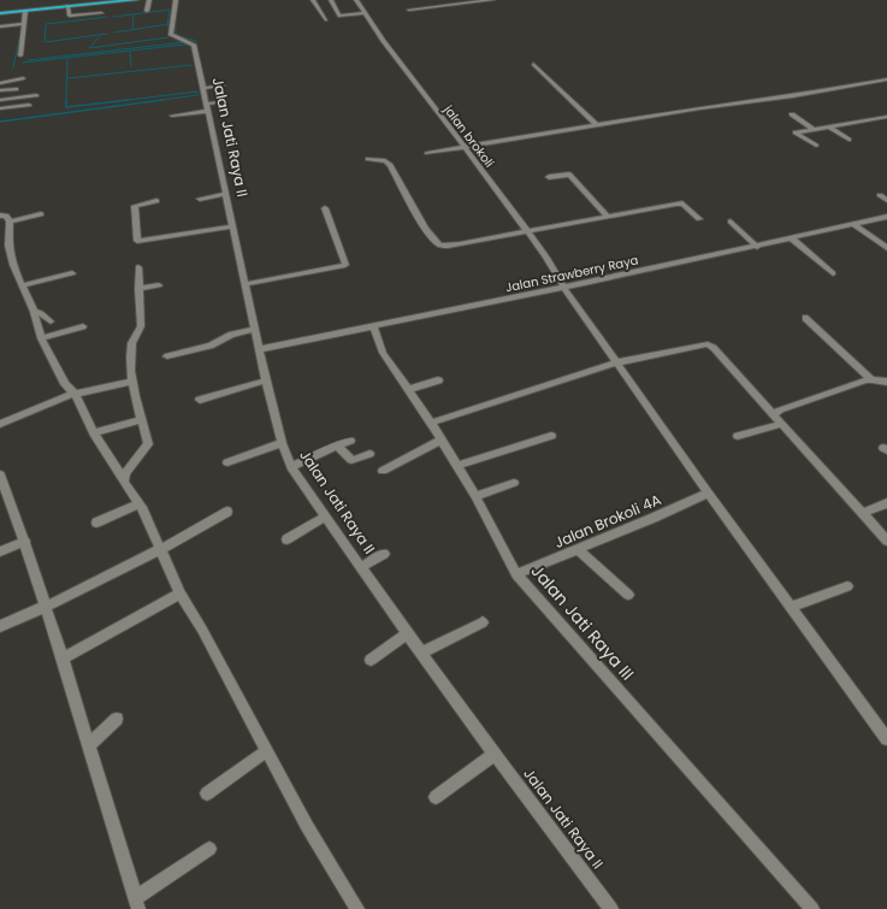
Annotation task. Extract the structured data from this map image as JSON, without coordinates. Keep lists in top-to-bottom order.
{
  "streets": {
    "street": [
      "jalan brokoli",
      "Jalan Jati Raya II",
      "Jalan Strawberry Raya",
      "Jalan Brokoli 4A",
      "Jalan Jati Raya III"
    ]
  },
  "crossings": [
    ["jalan brokoli", "Jalan Strawberry Raya"],
    ["jalan brokoli", "Jalan Brokoli 4A"],
    ["Jalan Jati Raya II", "Jalan Strawberry Raya"],
    ["Jalan Strawberry Raya", "Jalan Jati Raya III"],
    ["Jalan Brokoli 4A", "Jalan Jati Raya III"]
  ]
}
